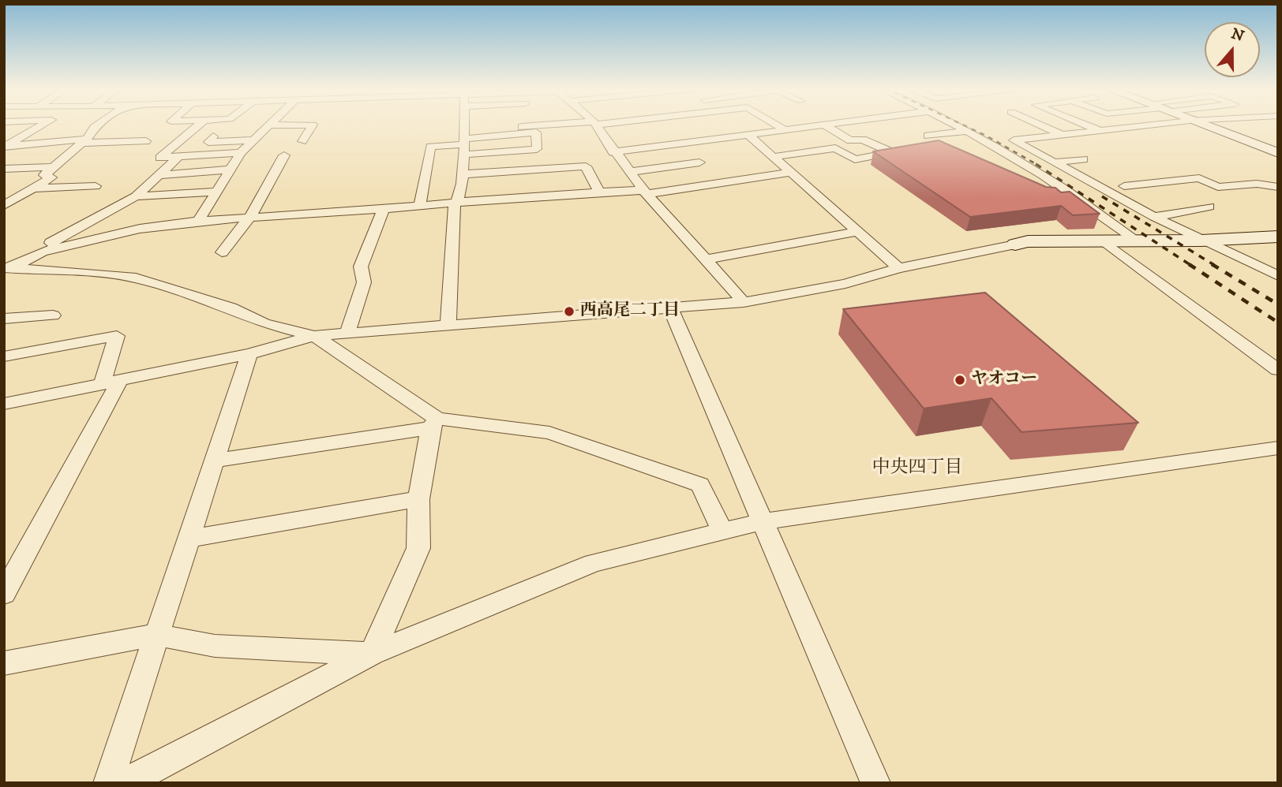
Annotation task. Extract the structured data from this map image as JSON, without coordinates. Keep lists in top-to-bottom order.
{
  "districts": ["中央四丁目"],
  "places": ["西高尾二丁目", "ヤオコー"],
  "north": "top"
}
